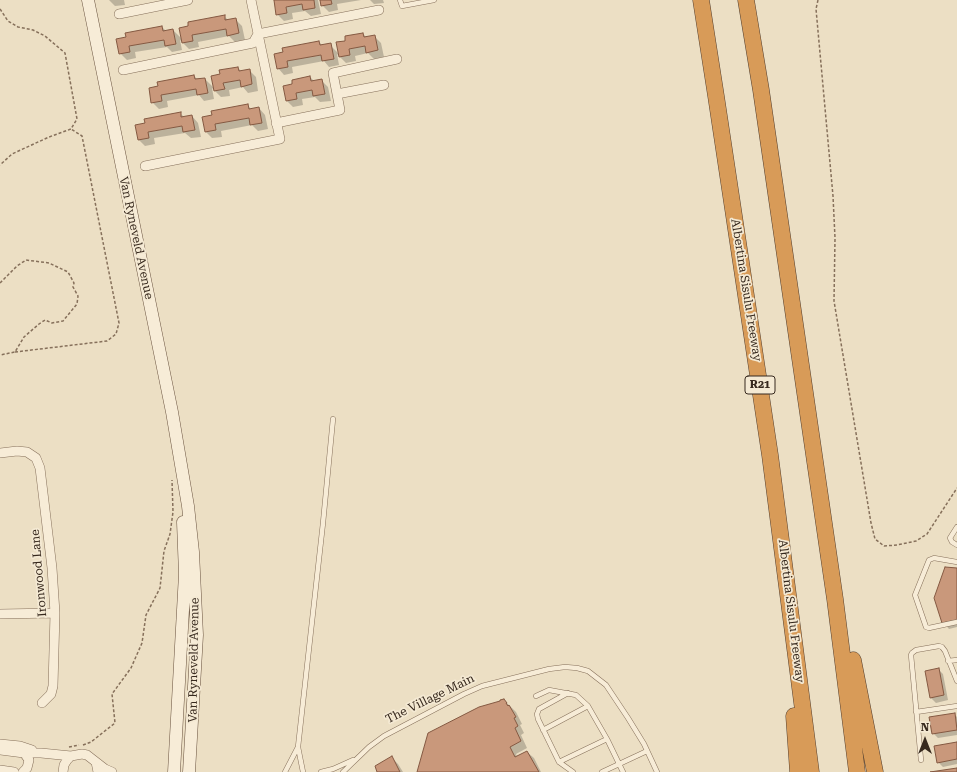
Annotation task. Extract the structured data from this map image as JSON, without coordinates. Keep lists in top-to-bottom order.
{
  "streets": {
    "highway": ["Albertina Sisulu Freeway", "R21"],
    "main road": ["Van Ryneveld Avenue"],
    "street": ["Ironwood Lane"],
    "lane": ["The Village Main"]
  },
  "north": "top"
}
